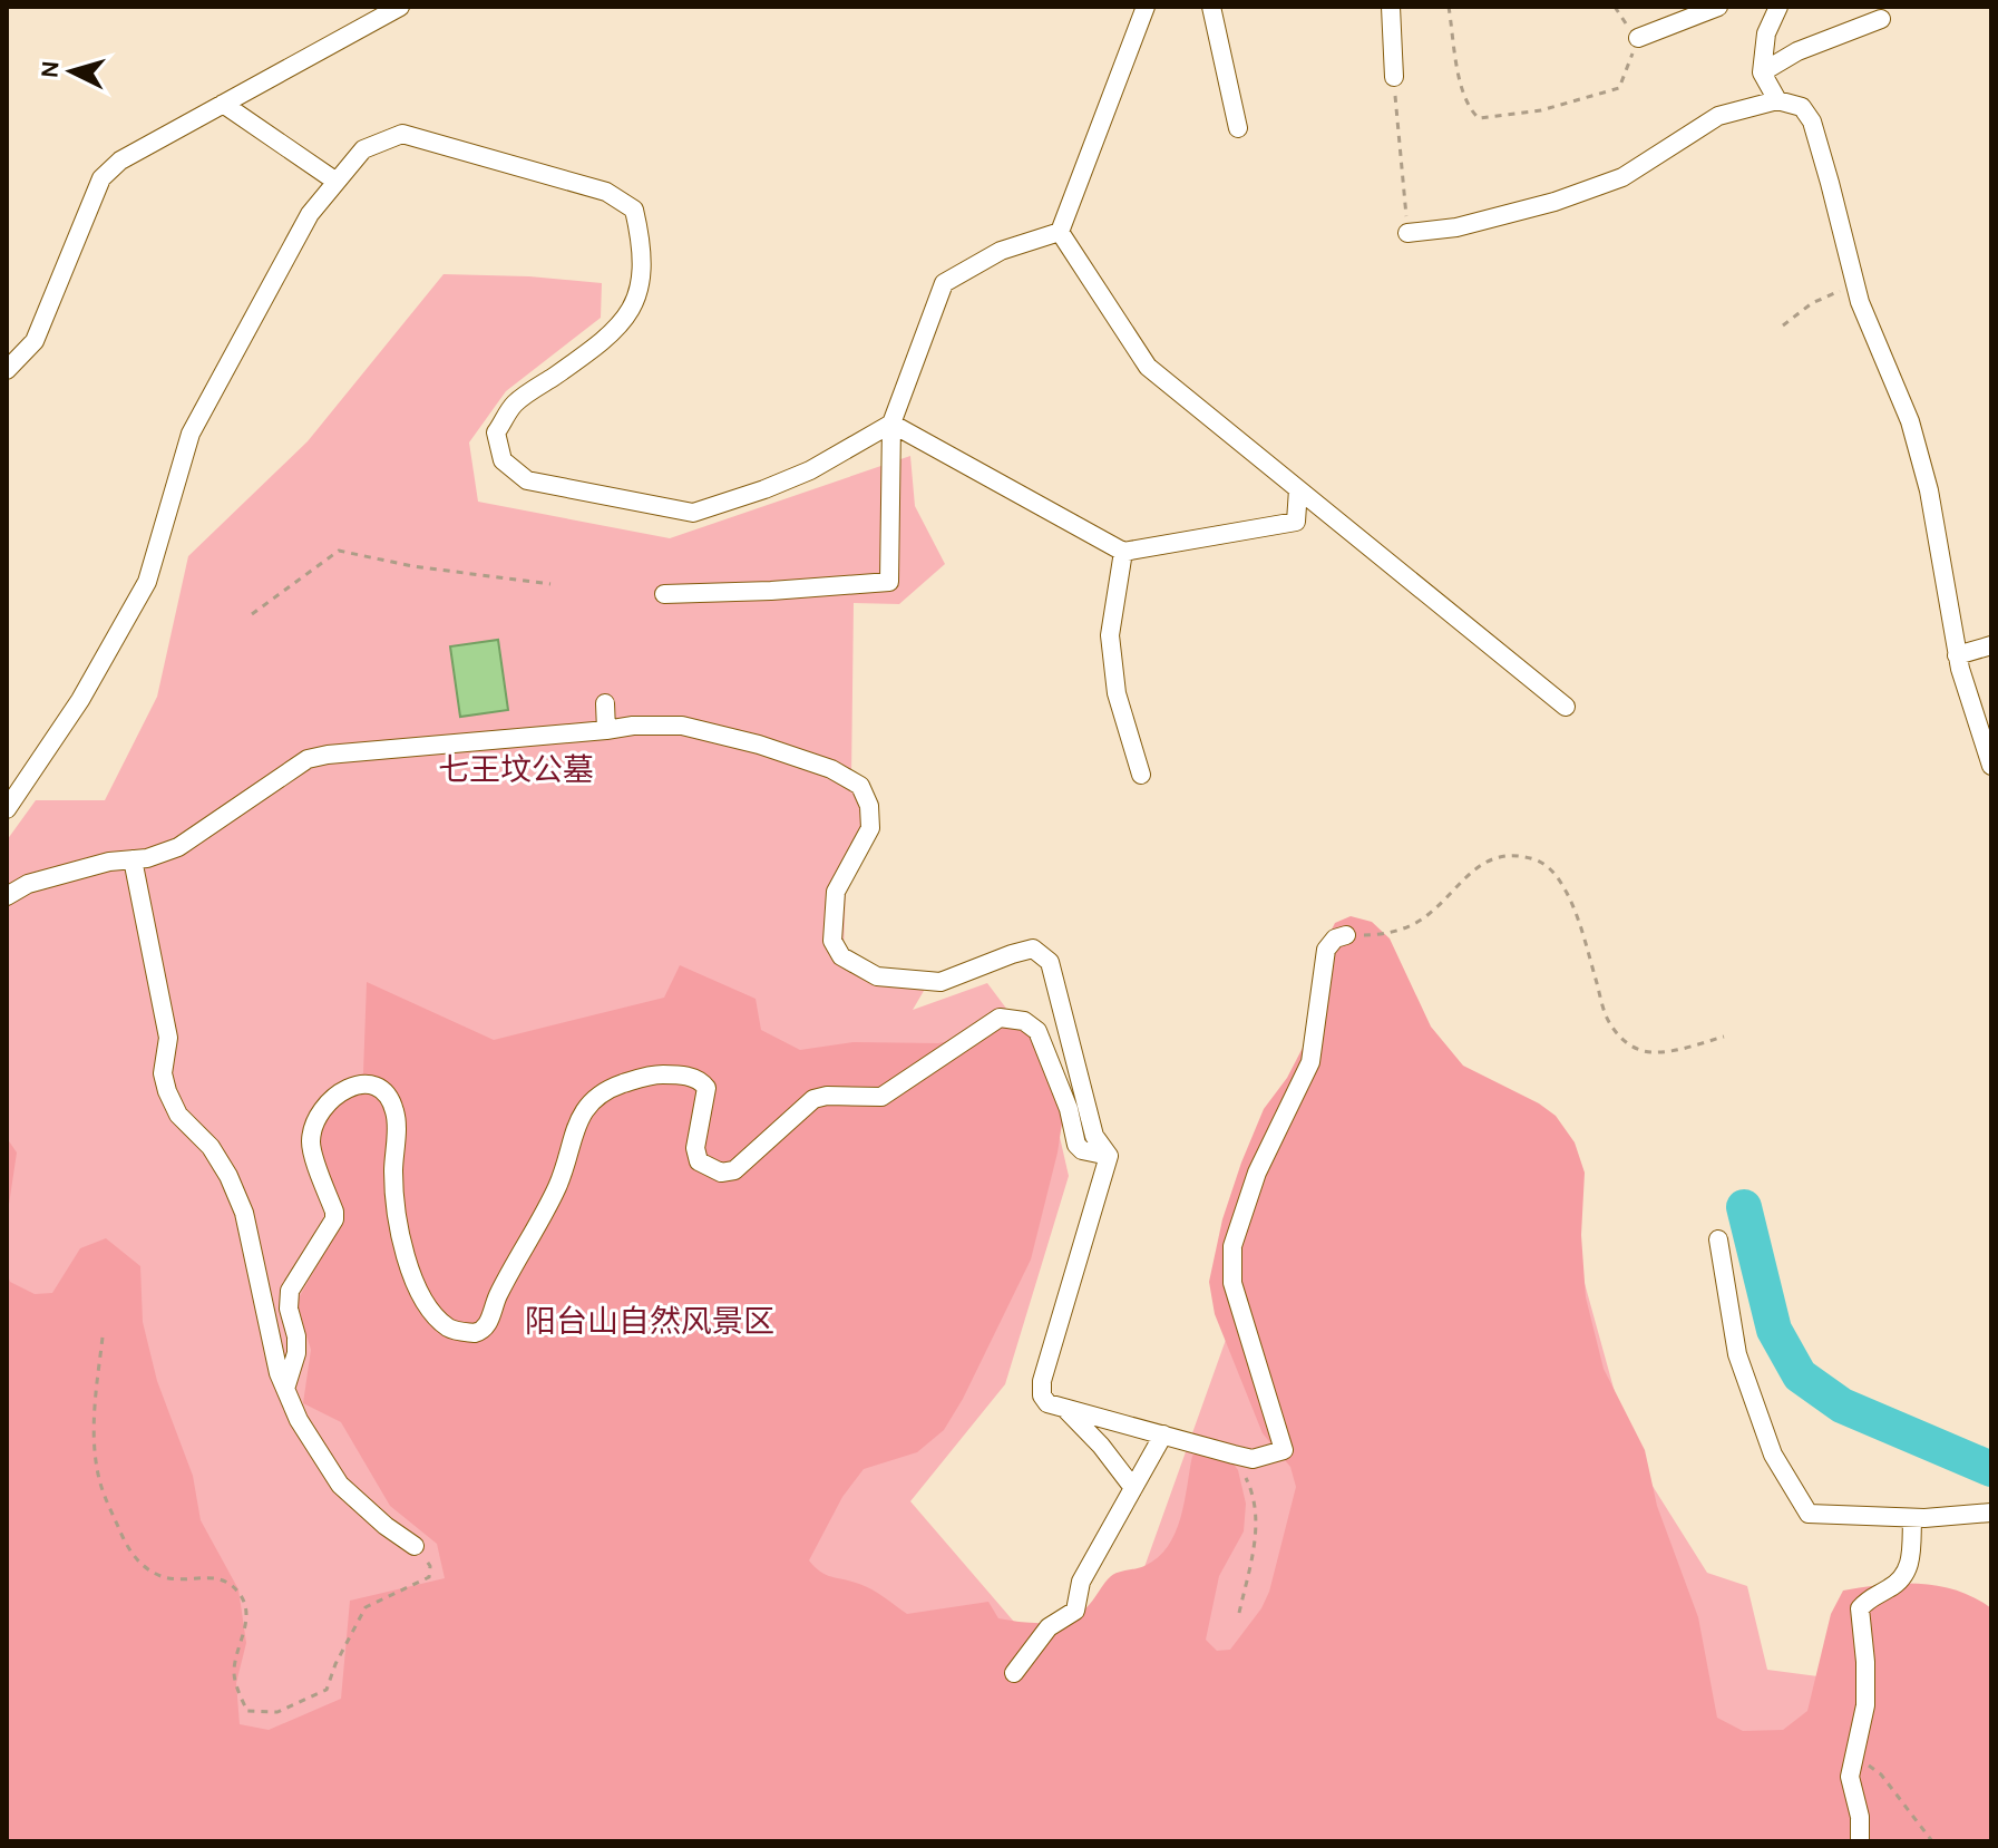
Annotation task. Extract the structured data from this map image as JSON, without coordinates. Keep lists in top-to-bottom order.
{
  "parks": ["七王坟公墓", "阳台山自然风景区"],
  "north": "left"
}
